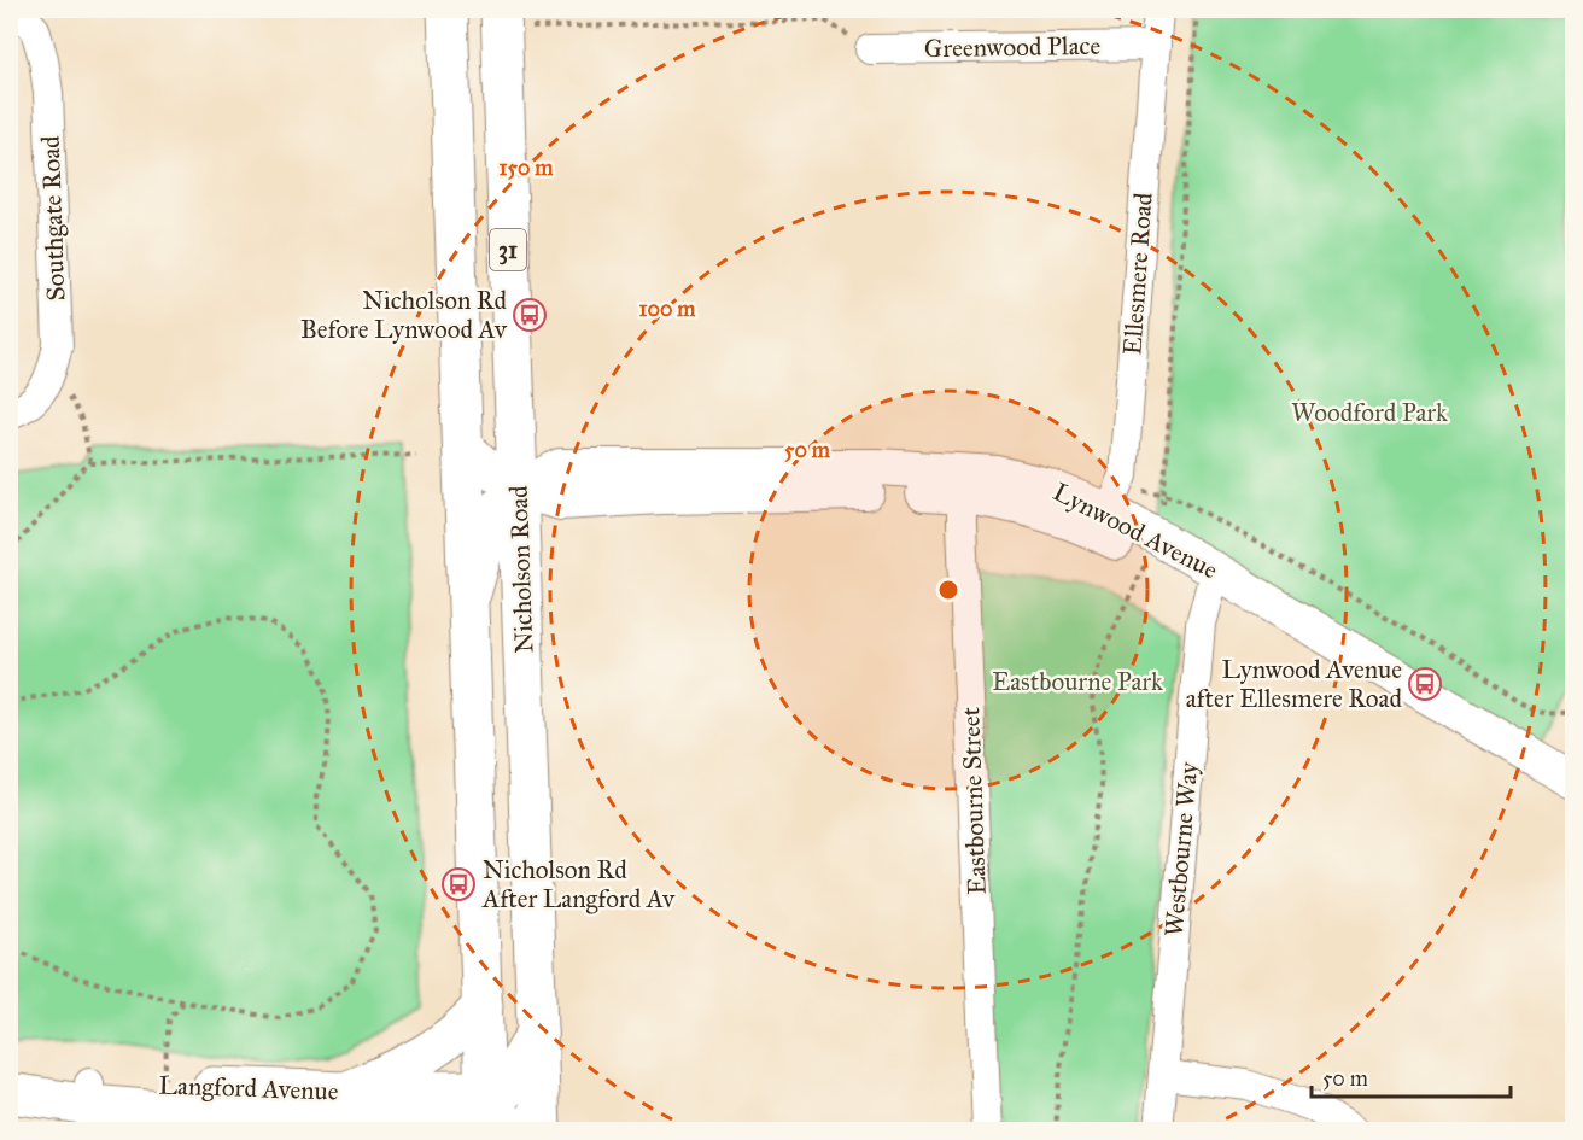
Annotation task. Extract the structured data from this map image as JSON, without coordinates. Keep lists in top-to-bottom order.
{
  "streets": {
    "main road": ["31", "Nicholson Road", "Langford Avenue"],
    "street": [
      "Greenwood Place",
      "Southgate Road",
      "Ellesmere Road",
      "Lynwood Avenue",
      "Eastbourne Street",
      "Westbourne Way"
    ]
  },
  "crossings": [
    ["Greenwood Place", "Ellesmere Road"],
    ["31", "Lynwood Avenue"],
    ["31", "Langford Avenue"],
    ["Ellesmere Road", "Lynwood Avenue"],
    ["Lynwood Avenue", "Nicholson Road"],
    ["Lynwood Avenue", "Eastbourne Street"],
    ["Lynwood Avenue", "Westbourne Way"],
    ["Nicholson Road", "Langford Avenue"]
  ],
  "parks": ["Woodford Park", "Eastbourne Park"],
  "places": {
    "bus stop": ["Nicholson Rd Before Lynwood Av", "Lynwood Avenue after Ellesmere Road", "Nicholson Rd After Langford Av"]
  },
  "scale_bar": "50 m",
  "rings": ["150 m", "100 m", "50 m"]
}
